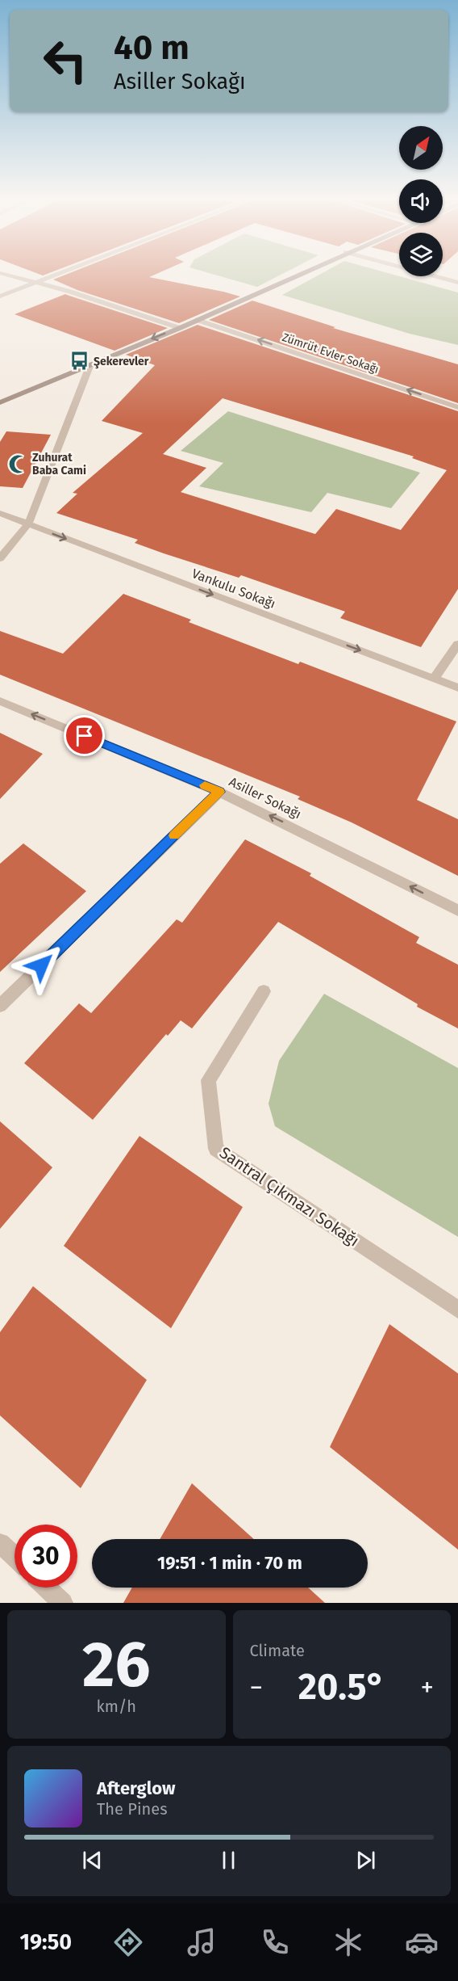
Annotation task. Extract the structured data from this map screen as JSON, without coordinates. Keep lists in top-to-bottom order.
{
  "streets": {
    "street": [
      "Zümrüt Evler Sokağı",
      "Vankulu Sokağı",
      "Asiller Sokağı",
      "Santral Çıkmazı Sokağı"
    ]
  },
  "one_way": ["Zümrüt Evler Sokağı", "Vankulu Sokağı", "Asiller Sokağı"],
  "places": {
    "bus stop": ["Şekerevler"],
    "mosque": ["Zuhurat Baba Cami"]
  },
  "north": "top right",
  "page": {
    "turn": ["40 m", "Asiller Sokağı"],
    "limit": "30",
    "trip": "19:51 · 1 min · 70 m",
    "tile": [
      ["26", "km/h"],
      "Climate"
    ],
    "heat": ["−", "20.5°", "+"],
    "song": ["Afterglow", "The Pines"],
    "tabs": "19:50"
  }
}
